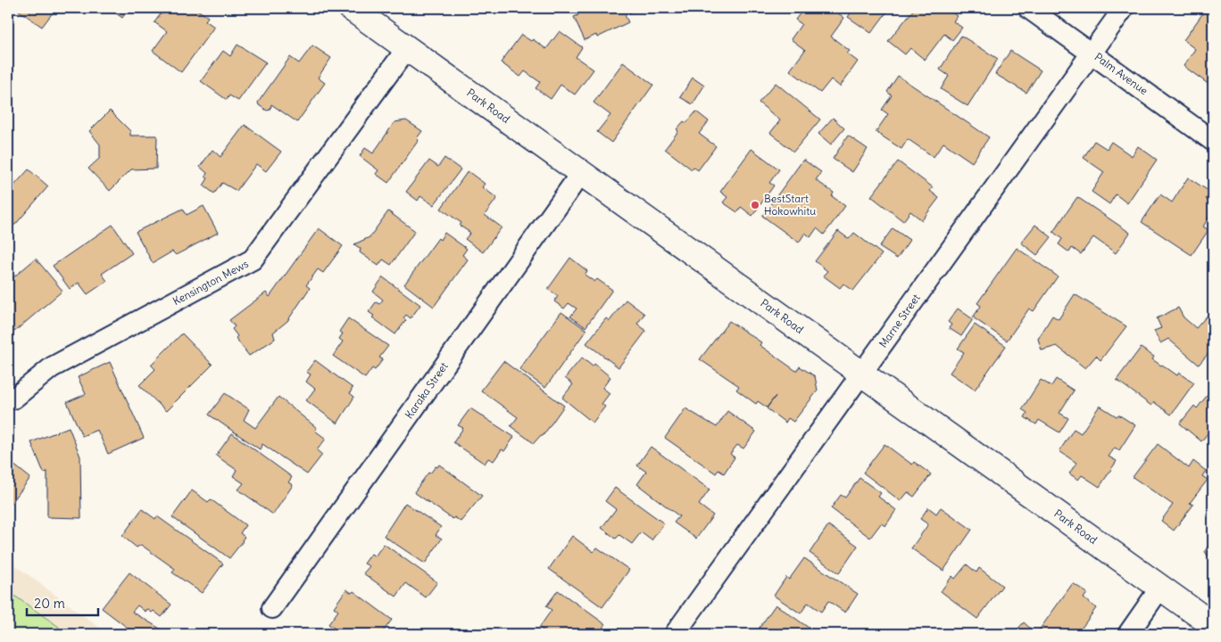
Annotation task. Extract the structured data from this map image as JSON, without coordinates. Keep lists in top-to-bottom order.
{
  "streets": {
    "street": [
      "Palm Avenue",
      "Park Road",
      "Kensington Mews",
      "Marne Street",
      "Karaka Street"
    ]
  },
  "crossings": [
    ["Palm Avenue", "Marne Street"],
    ["Park Road", "Kensington Mews"],
    ["Park Road", "Marne Street"],
    ["Park Road", "Karaka Street"]
  ],
  "places": ["BestStart Hokowhitu"],
  "scale_bar": "20 m"
}
